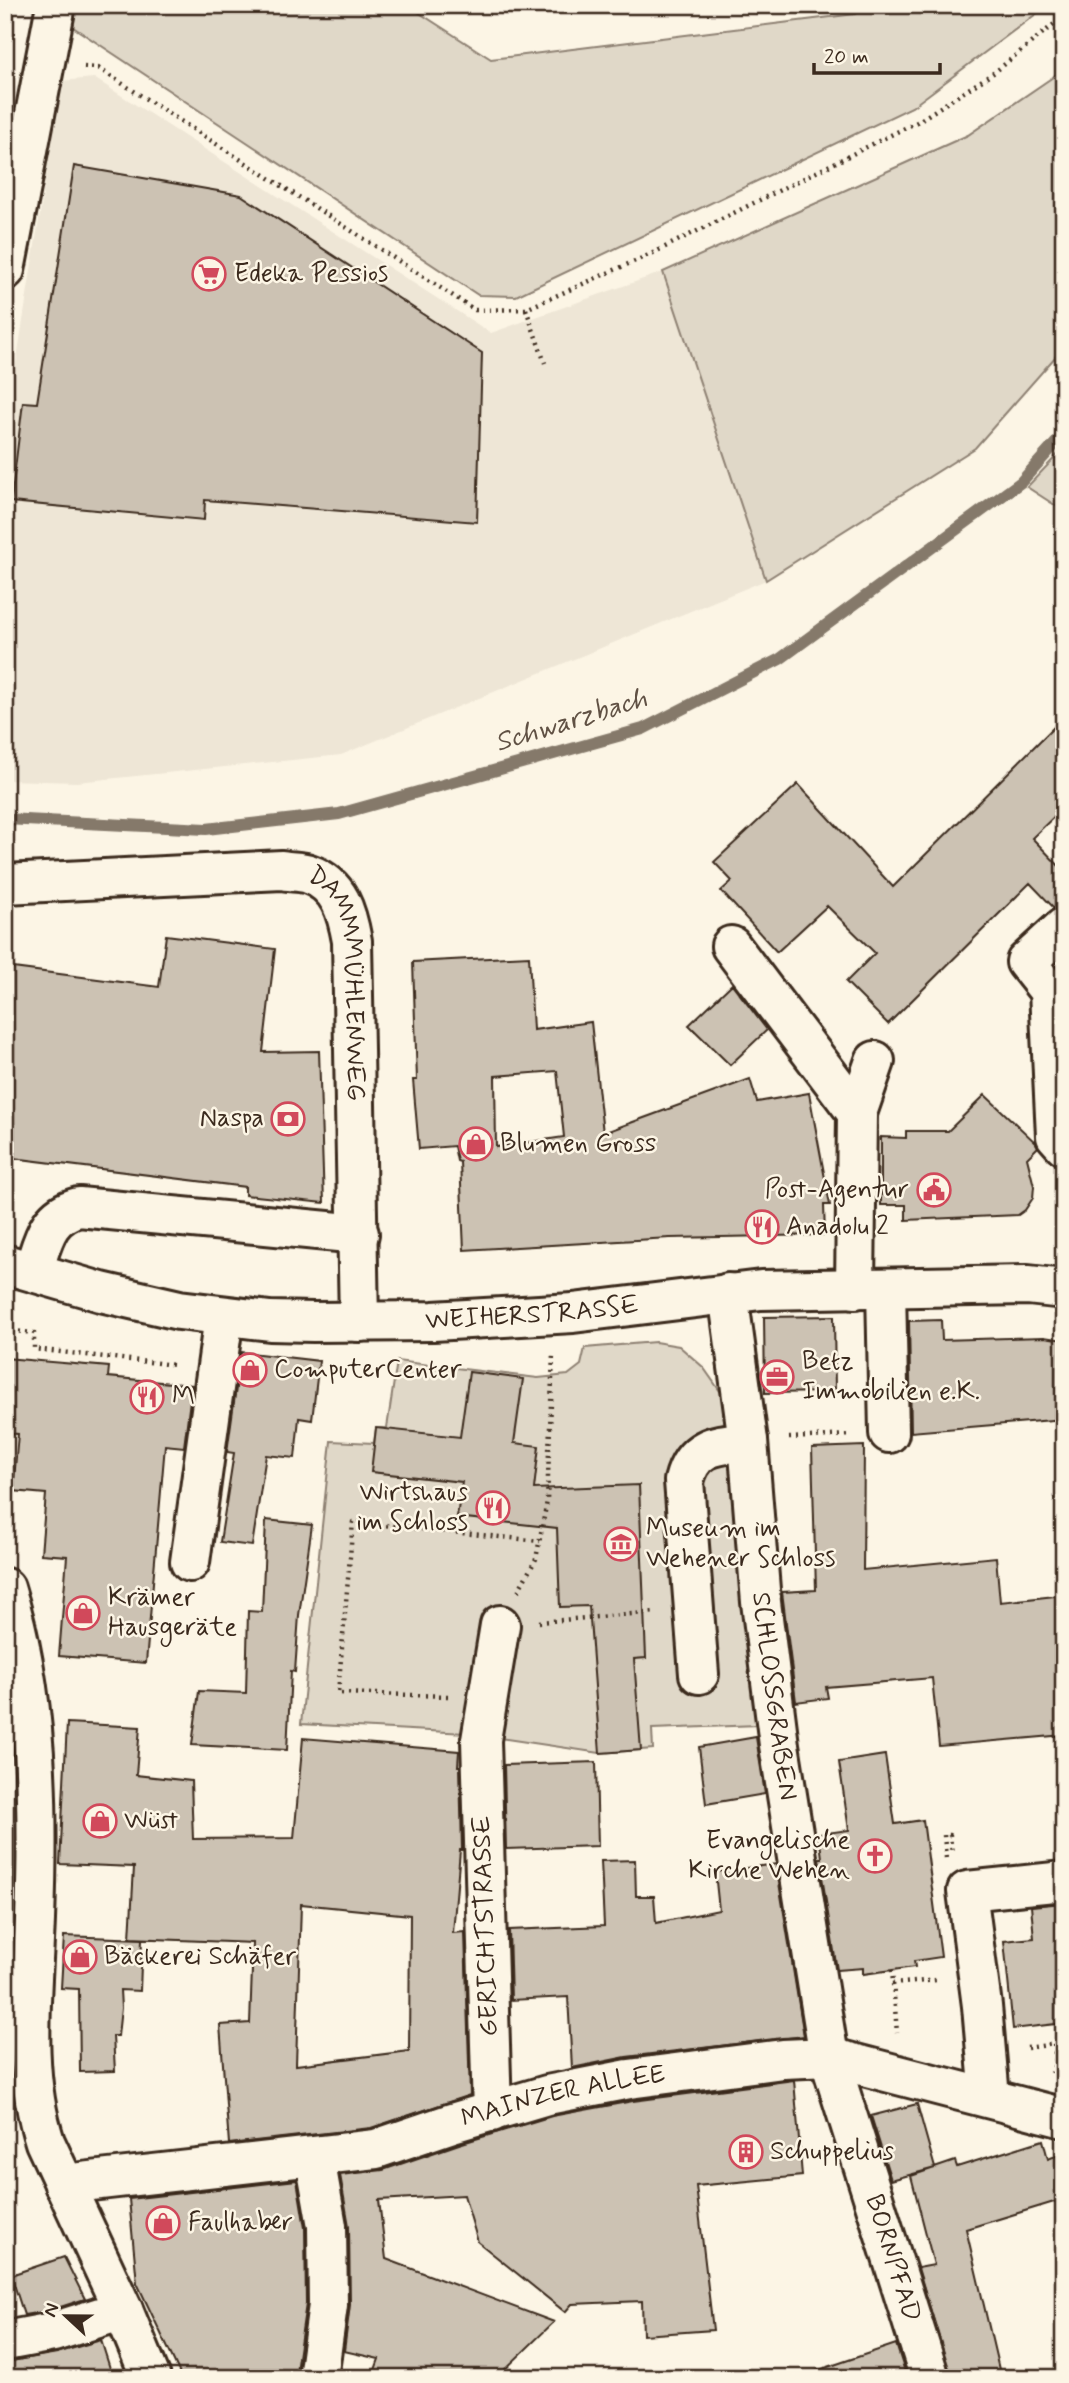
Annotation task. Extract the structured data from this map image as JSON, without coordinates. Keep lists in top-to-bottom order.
{
  "streets": {
    "street": [
      "DAMMMÜHLENWEG",
      "WEIHERSTRASSE",
      "SCHLOSSGRABEN",
      "GERICHTSTRASSE",
      "MAINZER ALLEE",
      "BORNPFAD"
    ]
  },
  "crossings": [
    ["DAMMMÜHLENWEG", "WEIHERSTRASSE"],
    ["WEIHERSTRASSE", "SCHLOSSGRABEN"],
    ["SCHLOSSGRABEN", "MAINZER ALLEE"],
    ["SCHLOSSGRABEN", "BORNPFAD"],
    ["GERICHTSTRASSE", "MAINZER ALLEE"],
    ["MAINZER ALLEE", "BORNPFAD"]
  ],
  "water": ["Schwarzbach"],
  "places": {
    "supermarket": ["Edeka Pessios"],
    "bank": ["Naspa"],
    "shop": [
      "Blumen Gross",
      "ComputerCenter",
      "Krämer Hausgeräte",
      "Wüst",
      "Bäckerei Schäfer",
      "Faulhaber"
    ],
    "public building": ["Post-Agentur"],
    "restaurant": ["Anadolu 2", "M", "Wirtshaus im Schloss"],
    "office": ["Betz Immobilien e.K."],
    "museum": ["Museum im Wehener Schloss"],
    "church": ["Evangelische Kirche Wehen"],
    "building": ["Schuppelius"]
  },
  "scale_bar": "20 m",
  "north": "left"
}
